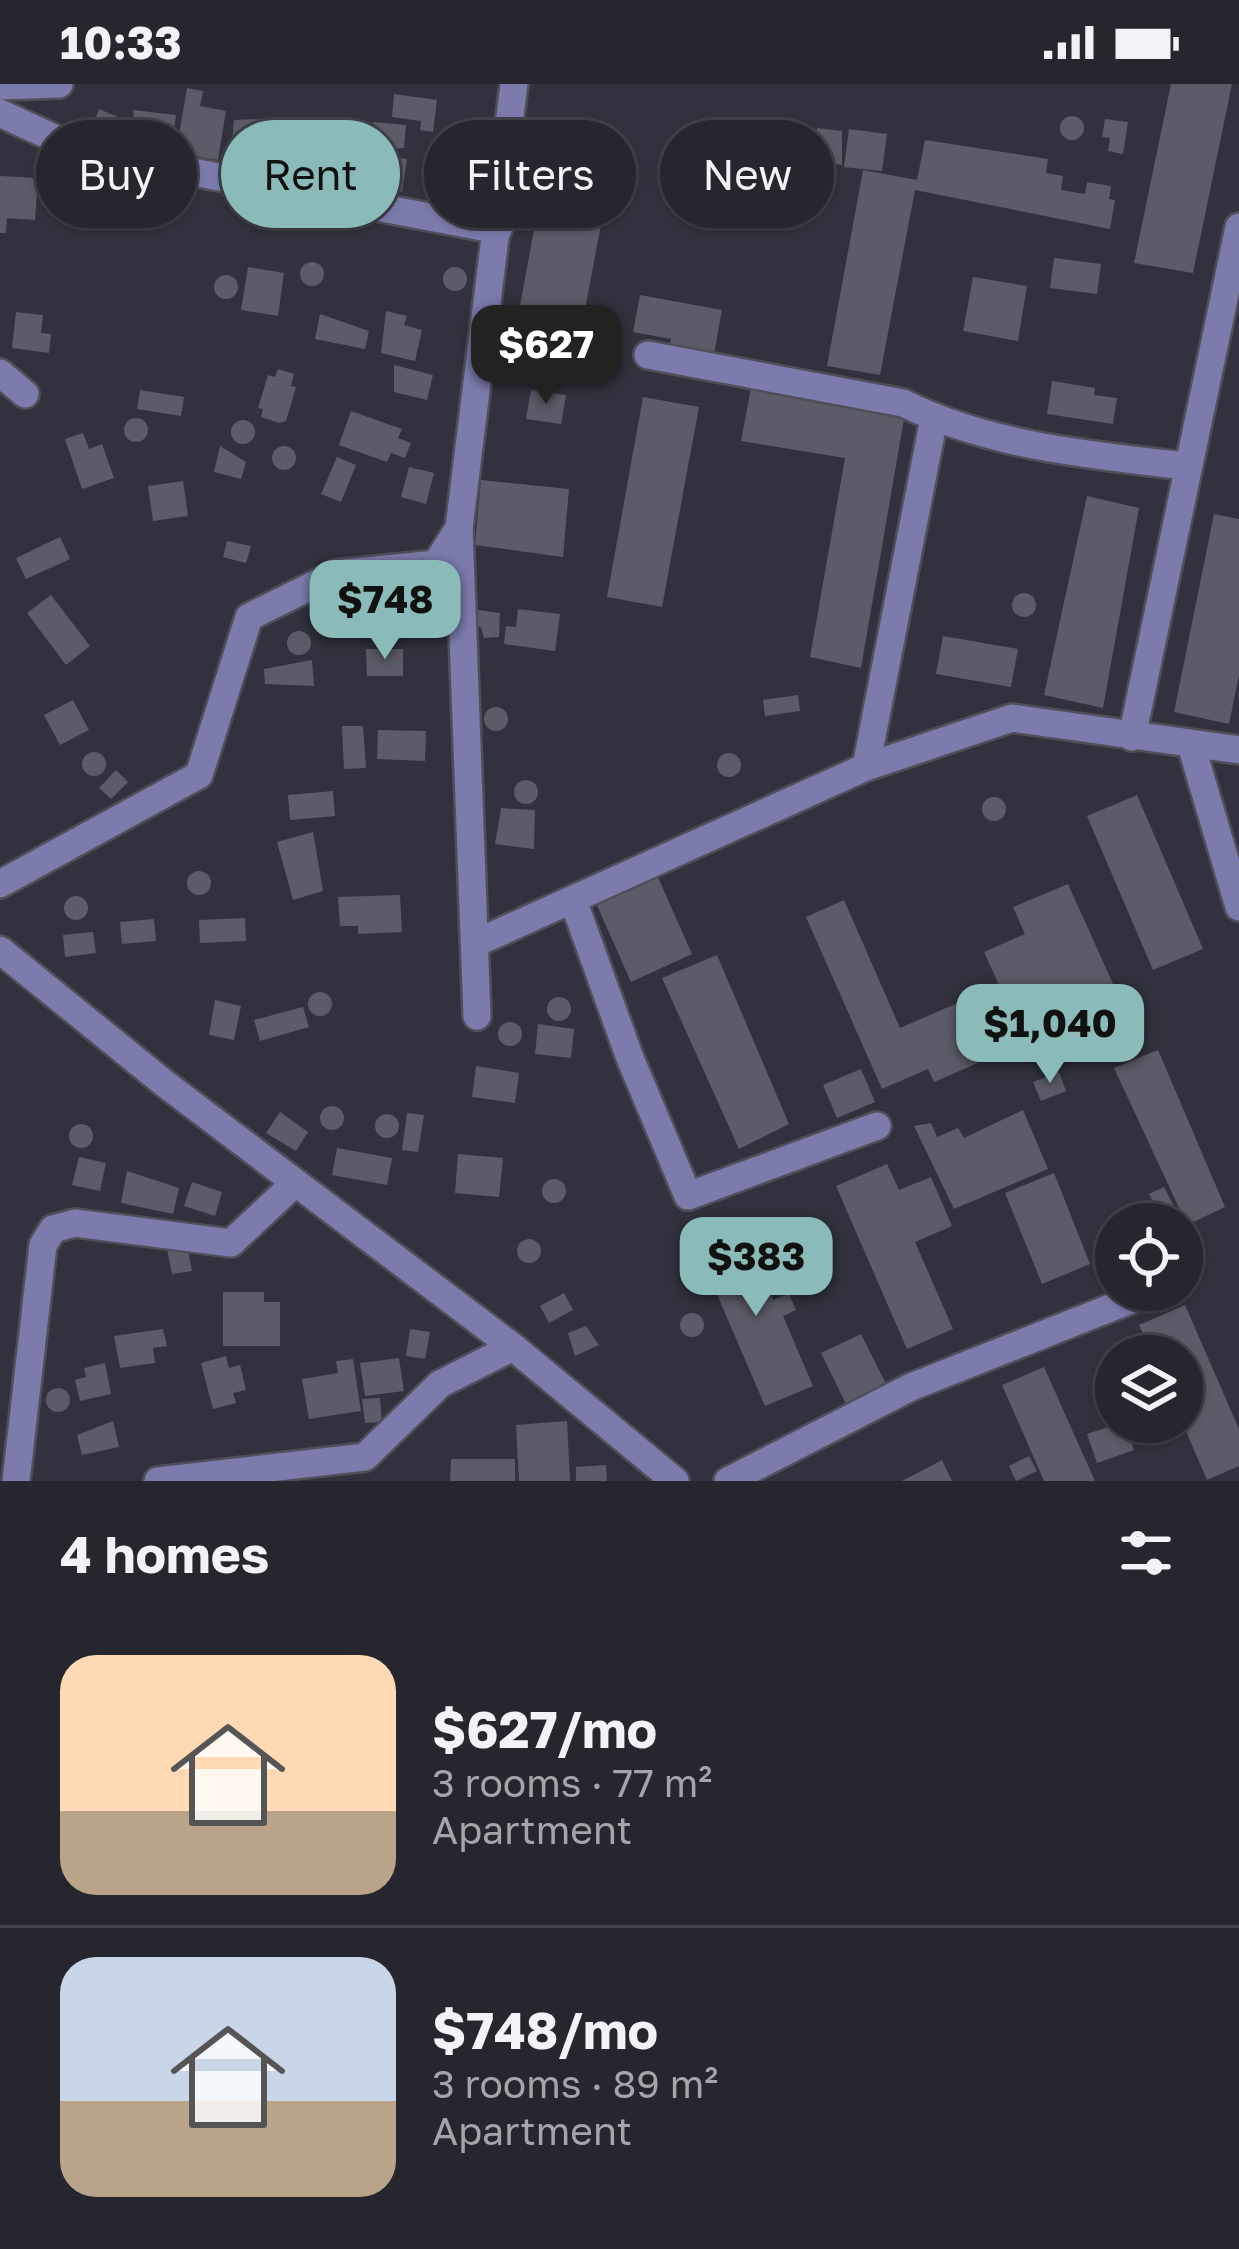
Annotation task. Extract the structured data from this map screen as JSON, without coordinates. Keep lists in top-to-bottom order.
{
  "page": {
    "status": "10:33",
    "chip": [
      "Buy",
      "Rent",
      "Filters",
      "New"
    ],
    "price": [
      "$627",
      "$748",
      "$1,040",
      "$383"
    ],
    "heading": "4 homes",
    "list": [
      {
        "name": "$627/mo",
        "note": "3 rooms · 77 m² · Apartment"
      },
      {
        "name": "$748/mo",
        "note": "3 rooms · 89 m² · Apartment"
      }
    ]
  }
}
